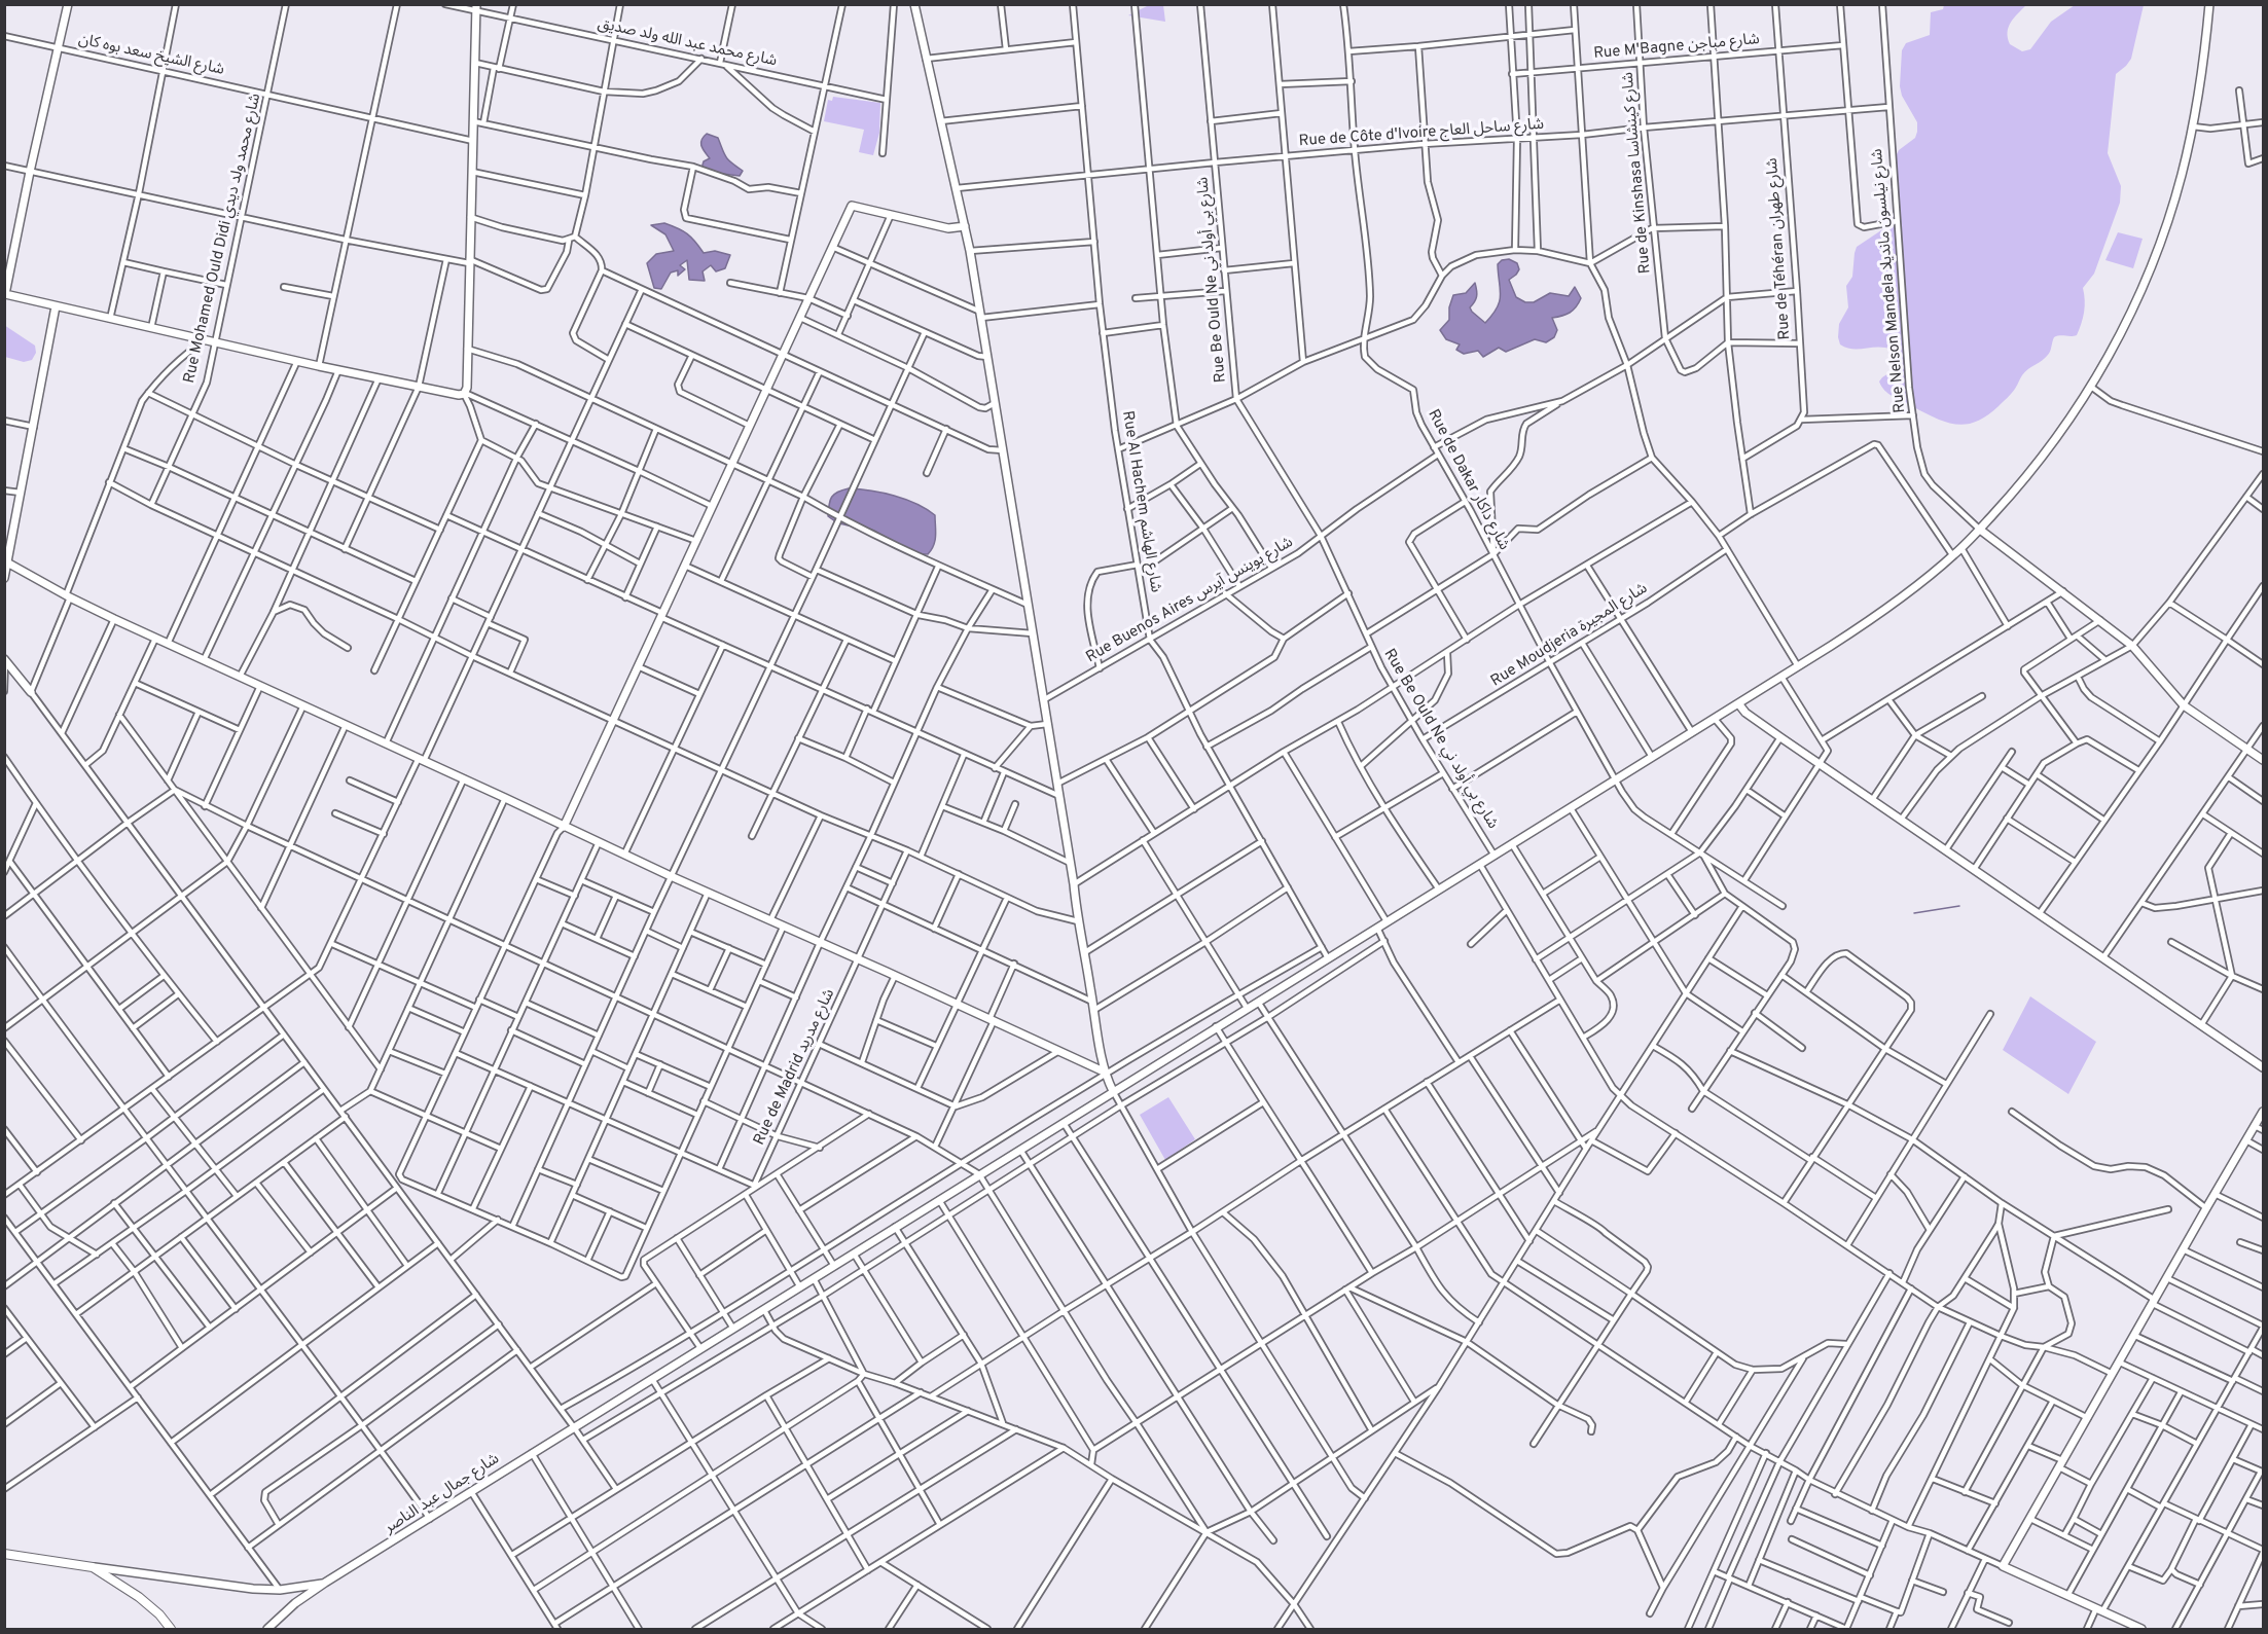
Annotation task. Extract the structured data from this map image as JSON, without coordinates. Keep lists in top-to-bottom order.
{
  "streets": {
    "street": [
      "شارع محمد عبد الله ولد صديق",
      "Rue M'Bagne شارع مباجن",
      "شارع الشيخ سعد بوه كان",
      "Rue de Côte d'Ivoire شارع ساحل العاج",
      "Rue de Kinshasa شارع كينشاسا",
      "Rue Mohamed Ould Didi شارع محمد ولد ديدي",
      "Rue de Téhéran شارع طهران",
      "Rue Be Ould Ne شارع بي أولد ني",
      "Rue Nelson Mandela شارع نيلسون مانديلا",
      "Rue de Dakar شارع داكار",
      "Rue Al Hachem شارع الهاشم",
      "Rue Buenos Aires شارع بوينس آيرس",
      "Rue Moudjeria شارع المجيرة",
      "Rue de Madrid شارع مدريد",
      "شارع جمال عبد الناصر"
    ]
  },
  "crossings": [
    ["Rue M'Bagne شارع مباجن", "Rue de Kinshasa شارع كينشاسا"],
    ["Rue M'Bagne شارع مباجن", "Rue de Téhéran شارع طهران"],
    ["شارع الشيخ سعد بوه كان", "Rue Mohamed Ould Didi شارع محمد ولد ديدي"],
    ["Rue de Côte d'Ivoire شارع ساحل العاج", "Rue de Kinshasa شارع كينشاسا"],
    ["Rue de Côte d'Ivoire شارع ساحل العاج", "Rue de Téhéran شارع طهران"],
    ["Rue de Côte d'Ivoire شارع ساحل العاج", "Rue Be Ould Ne شارع بي أولد ني"],
    ["Rue de Côte d'Ivoire شارع ساحل العاج", "Rue Nelson Mandela شارع نيلسون مانديلا"],
    ["Rue de Côte d'Ivoire شارع ساحل العاج", "Rue de Dakar شارع داكار"],
    ["Rue de Côte d'Ivoire شارع ساحل العاج", "Rue Al Hachem شارع الهاشم"],
    ["Rue Be Ould Ne شارع بي أولد ني", "Rue Buenos Aires شارع بوينس آيرس"],
    ["Rue Be Ould Ne شارع بي أولد ني", "Rue Moudjeria شارع المجيرة"],
    ["Rue Be Ould Ne شارع بي أولد ني", "شارع جمال عبد الناصر"],
    ["Rue Nelson Mandela شارع نيلسون مانديلا", "شارع جمال عبد الناصر"],
    ["Rue de Dakar شارع داكار", "Rue Buenos Aires شارع بوينس آيرس"],
    ["Rue de Dakar شارع داكار", "Rue Moudjeria شارع المجيرة"],
    ["Rue de Dakar شارع داكار", "شارع جمال عبد الناصر"],
    ["Rue Al Hachem شارع الهاشم", "Rue Buenos Aires شارع بوينس آيرس"],
    ["Rue Al Hachem شارع الهاشم", "شارع جمال عبد الناصر"]
  ]
}
